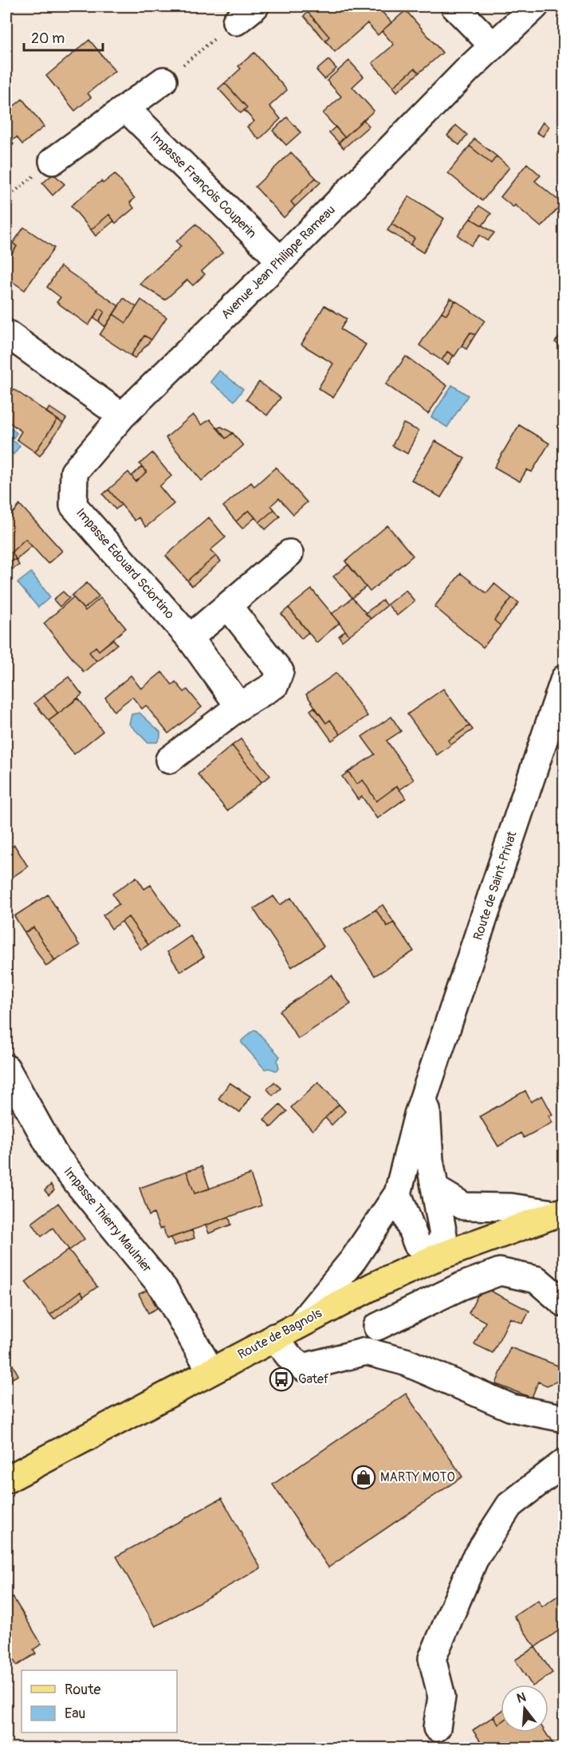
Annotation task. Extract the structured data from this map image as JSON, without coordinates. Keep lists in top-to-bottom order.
{
  "streets": {
    "main road": ["Route de Bagnols"],
    "street": [
      "Impasse François Couperin",
      "Avenue Jean Philippe Rameau",
      "Impasse Edouard Sciortino",
      "Route de Saint-Privat",
      "Impasse Thierry Maulnier"
    ]
  },
  "crossings": [
    ["Impasse François Couperin", "Avenue Jean Philippe Rameau"],
    ["Avenue Jean Philippe Rameau", "Impasse Edouard Sciortino"],
    ["Impasse Thierry Maulnier", "Route de Bagnols"]
  ],
  "places": {
    "bus stop": ["Gatef"],
    "shop": ["MARTY MOTO"]
  },
  "legend": ["Route", "Eau"],
  "scale_bar": "20 m",
  "north": "top"
}
